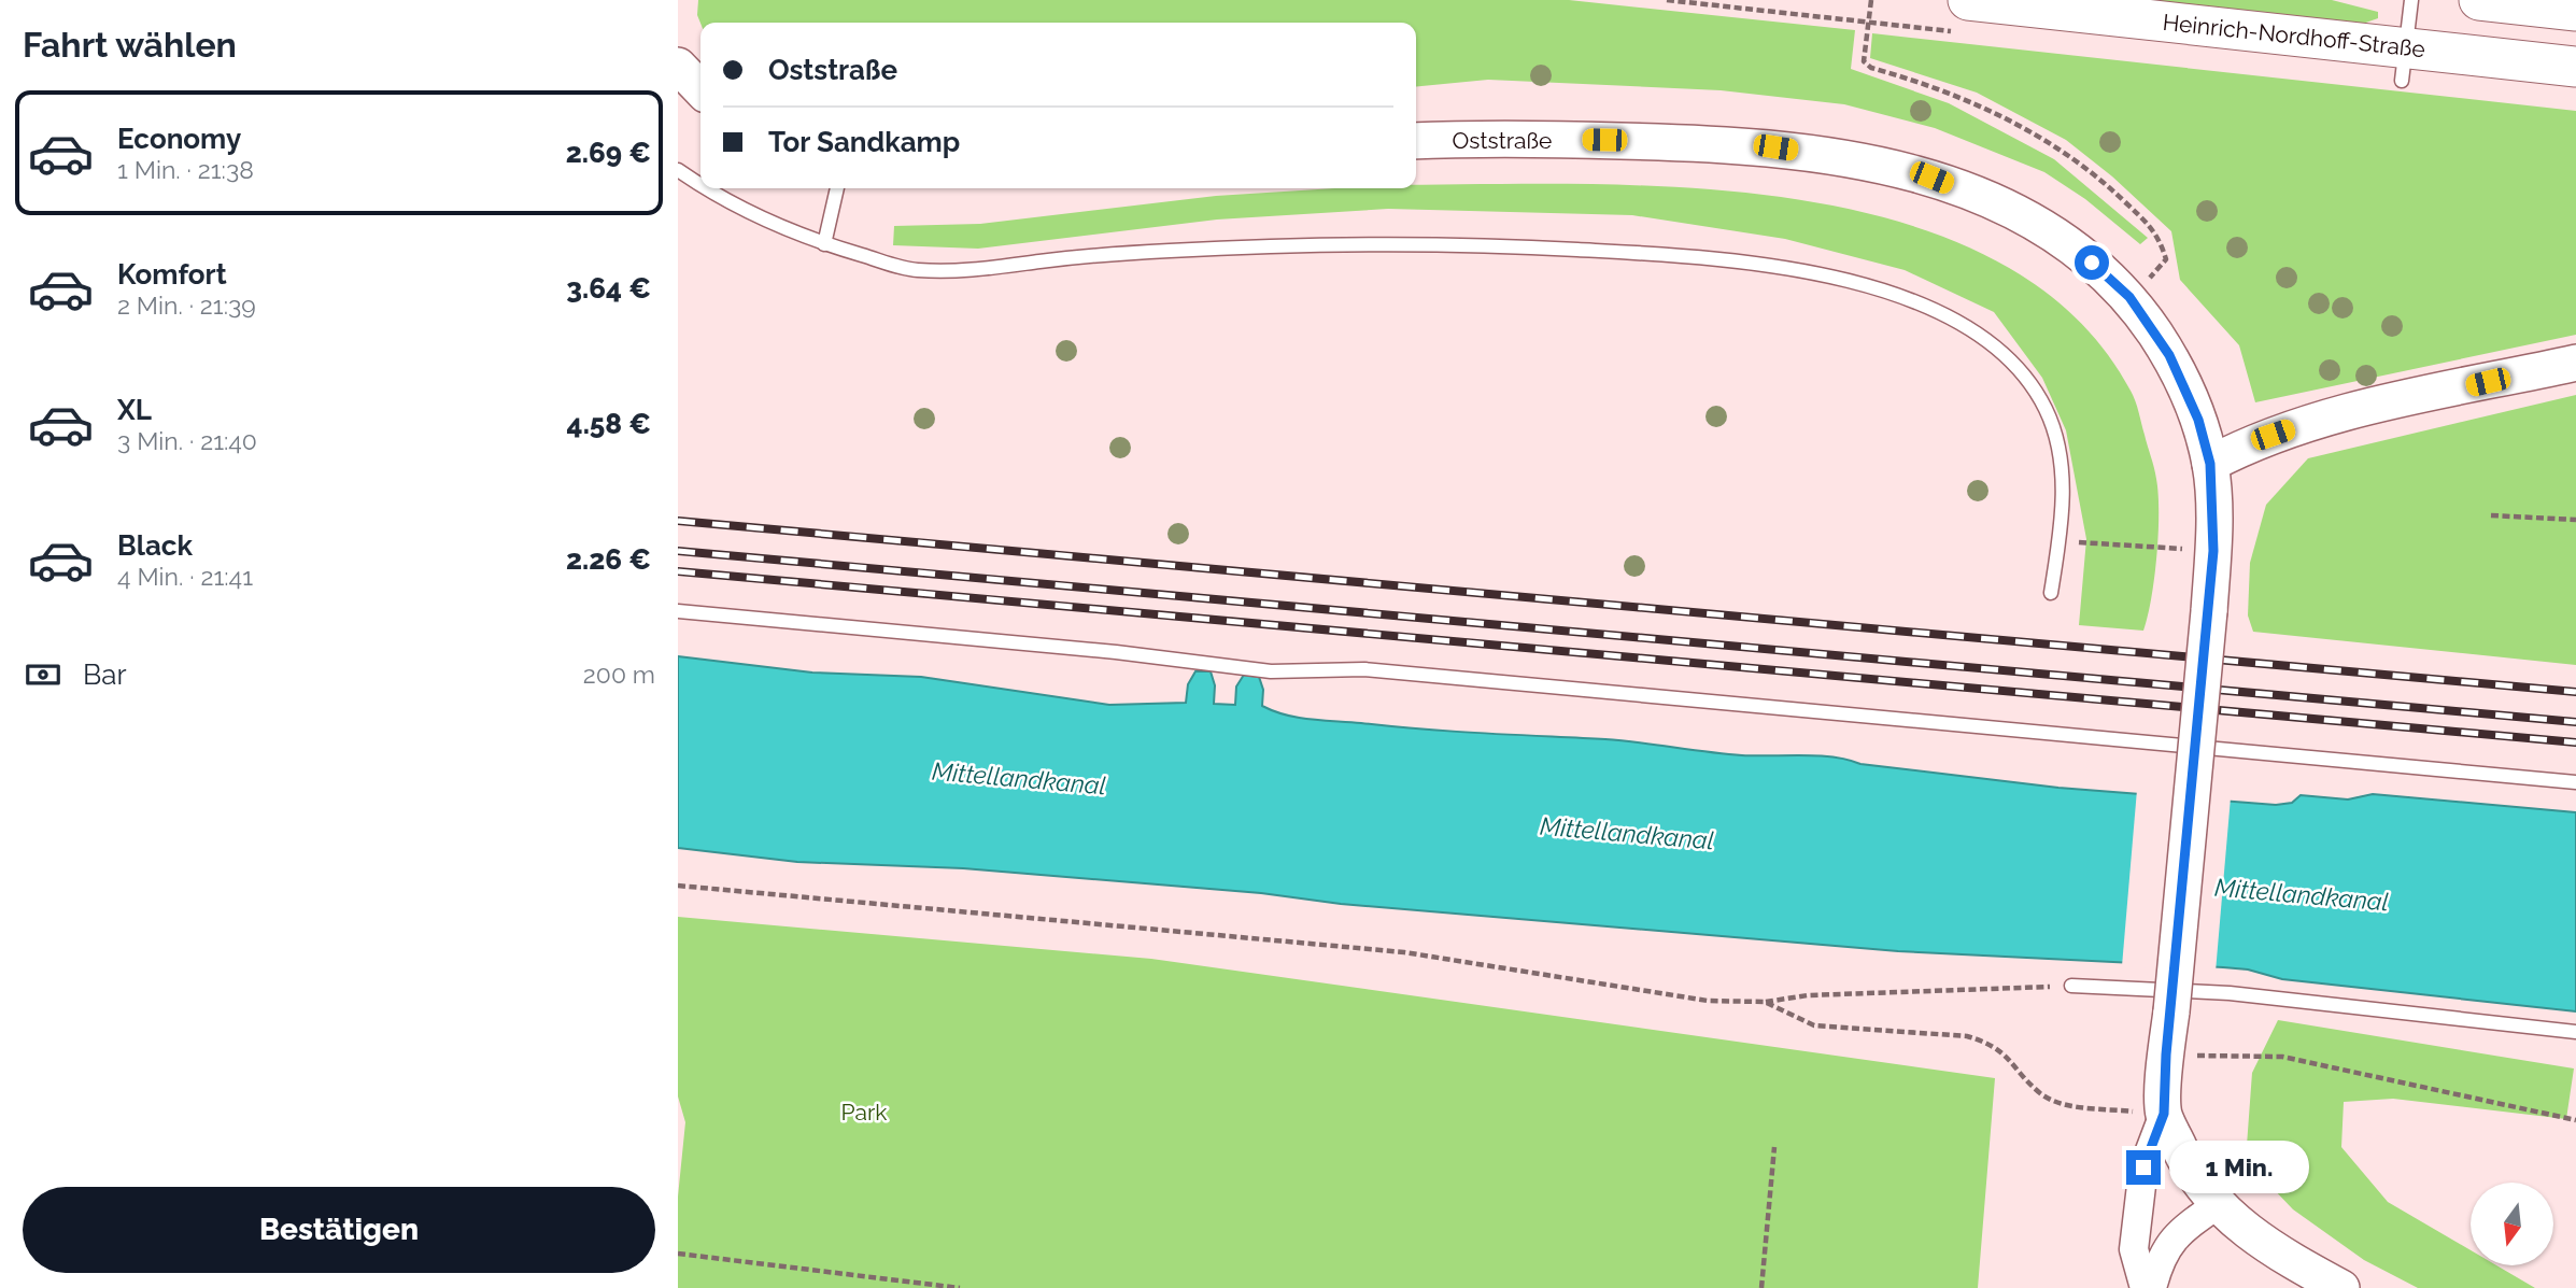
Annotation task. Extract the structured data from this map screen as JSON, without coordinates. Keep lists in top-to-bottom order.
{
  "streets": {
    "main road": ["Heinrich-Nordhoff-Straße"],
    "street": ["Oststraße"]
  },
  "water": ["Mittellandkanal"],
  "parks": ["Park"],
  "north": "bottom",
  "page": {
    "heading": "Fahrt wählen",
    "banner": ["Oststraße", "Tor Sandkamp"],
    "list": [
      {
        "name": "Economy",
        "note": "1 Min. · 21:38",
        "value": "2.69 €"
      },
      {
        "name": "Komfort",
        "note": "2 Min. · 21:39",
        "value": "3.64 €"
      },
      {
        "name": "XL",
        "note": "3 Min. · 21:40",
        "value": "4.58 €"
      },
      {
        "name": "Black",
        "note": "4 Min. · 21:41",
        "value": "2.26 €"
      }
    ],
    "pay": ["Bar", "200 m"],
    "bubble": "1 Min.",
    "buttons": "Bestätigen"
  }
}
